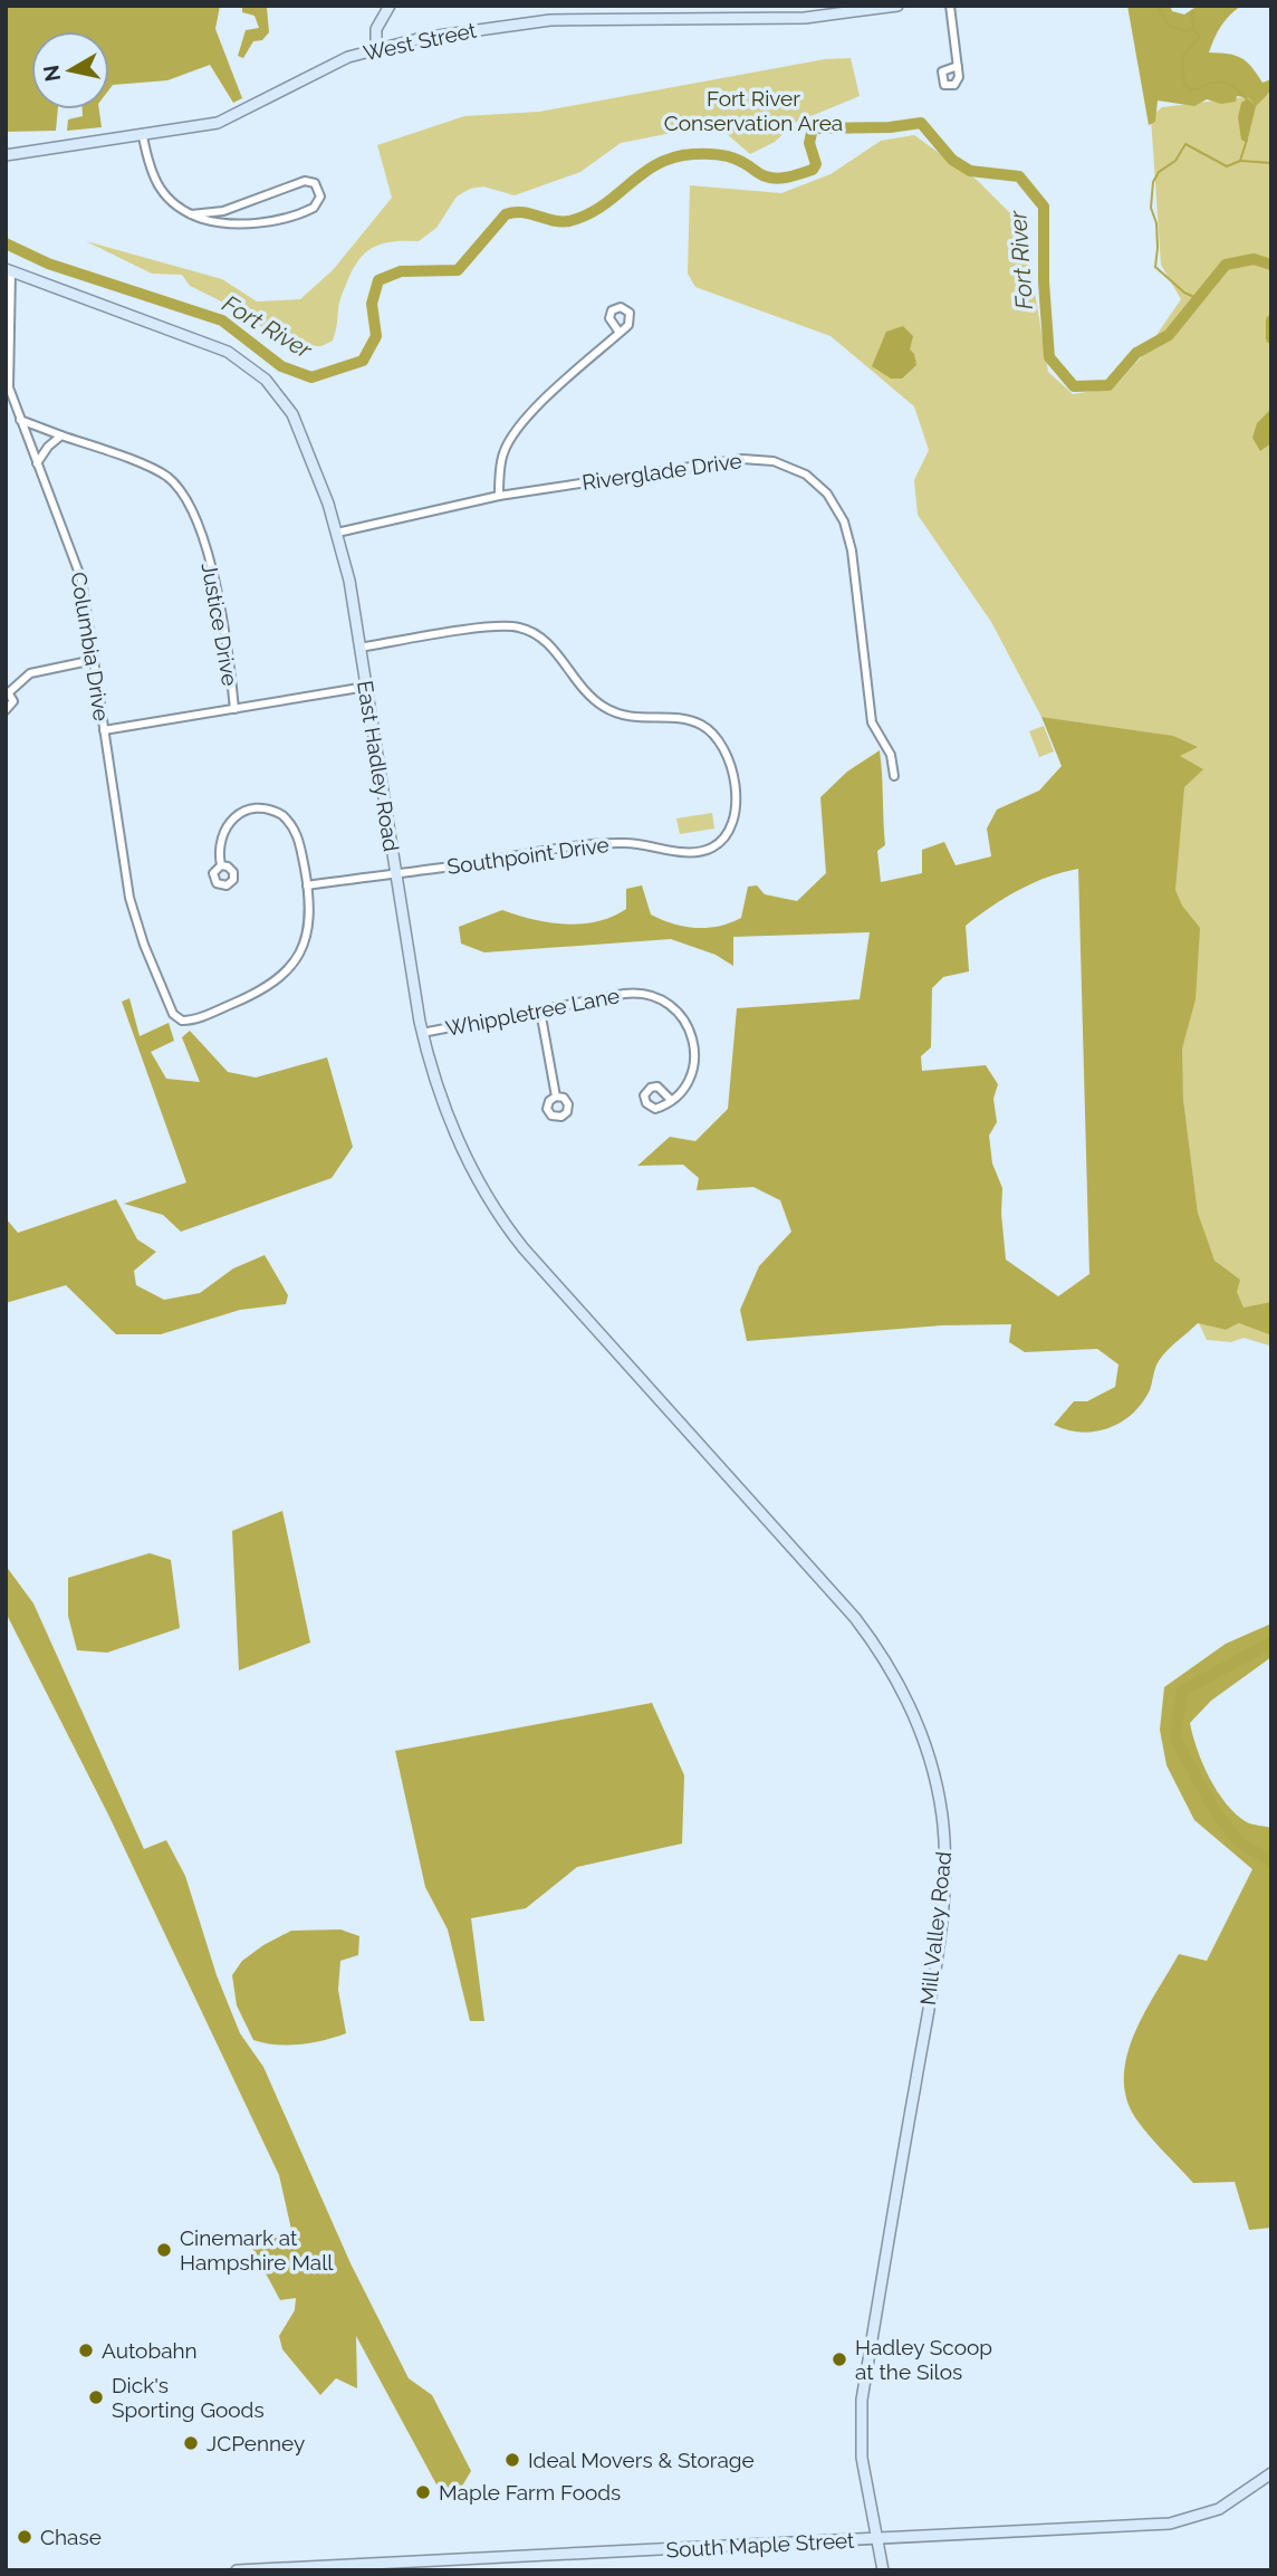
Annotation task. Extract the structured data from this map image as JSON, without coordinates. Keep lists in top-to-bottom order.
{
  "streets": {
    "street": [
      "West Street",
      "Riverglade Drive",
      "Justice Drive",
      "Columbia Drive",
      "East Hadley Road",
      "Southpoint Drive",
      "Whippletree Lane",
      "Mill Valley Road",
      "South Maple Street"
    ]
  },
  "crossings": [
    ["Riverglade Drive", "East Hadley Road"],
    ["Justice Drive", "Columbia Drive"],
    ["Columbia Drive", "East Hadley Road"],
    ["Columbia Drive", "Southpoint Drive"],
    ["East Hadley Road", "Southpoint Drive"],
    ["East Hadley Road", "Whippletree Lane"],
    ["East Hadley Road", "Mill Valley Road"],
    ["Mill Valley Road", "South Maple Street"]
  ],
  "water": ["Fort River"],
  "parks": ["Fort River Conservation Area"],
  "places": [
    "Cinemark at Hampshire Mall",
    "Autobahn",
    "Hadley Scoop at the Silos",
    "Dick's Sporting Goods",
    "JCPenney",
    "Ideal Movers & Storage",
    "Maple Farm Foods",
    "Chase"
  ],
  "north": "left"
}
